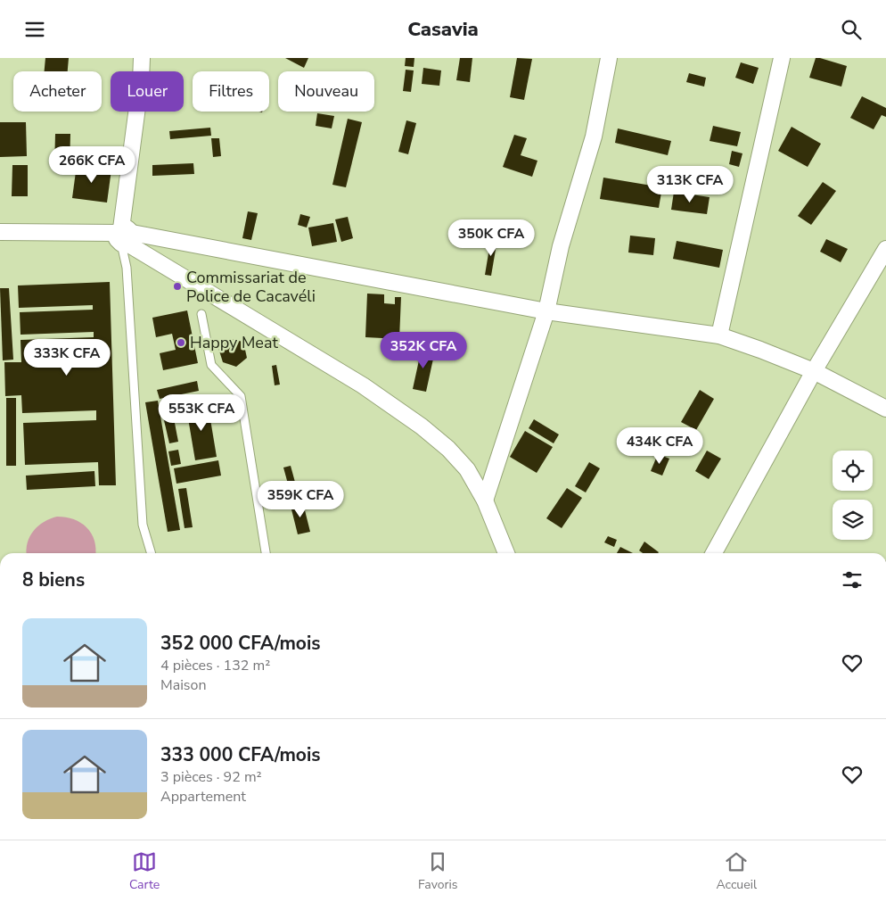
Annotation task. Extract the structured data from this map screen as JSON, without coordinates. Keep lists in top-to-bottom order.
{
  "places": ["Commissariat de Police de Cacavéli", "Happy Meat"],
  "page": {
    "header": "Casavia",
    "chip": [
      "Acheter",
      "Louer",
      "Filtres",
      "Nouveau"
    ],
    "price": [
      "266K CFA",
      "313K CFA",
      "350K CFA",
      "352K CFA",
      "333K CFA",
      "553K CFA",
      "434K CFA",
      "359K CFA"
    ],
    "heading": "8 biens",
    "list": [
      {
        "name": "352 000 CFA/mois",
        "note": "4 pièces · 132 m² · Maison"
      },
      {
        "name": "333 000 CFA/mois",
        "note": "3 pièces · 92 m² · Appartement"
      }
    ],
    "tabs": ["Carte", "Favoris", "Accueil"]
  }
}
